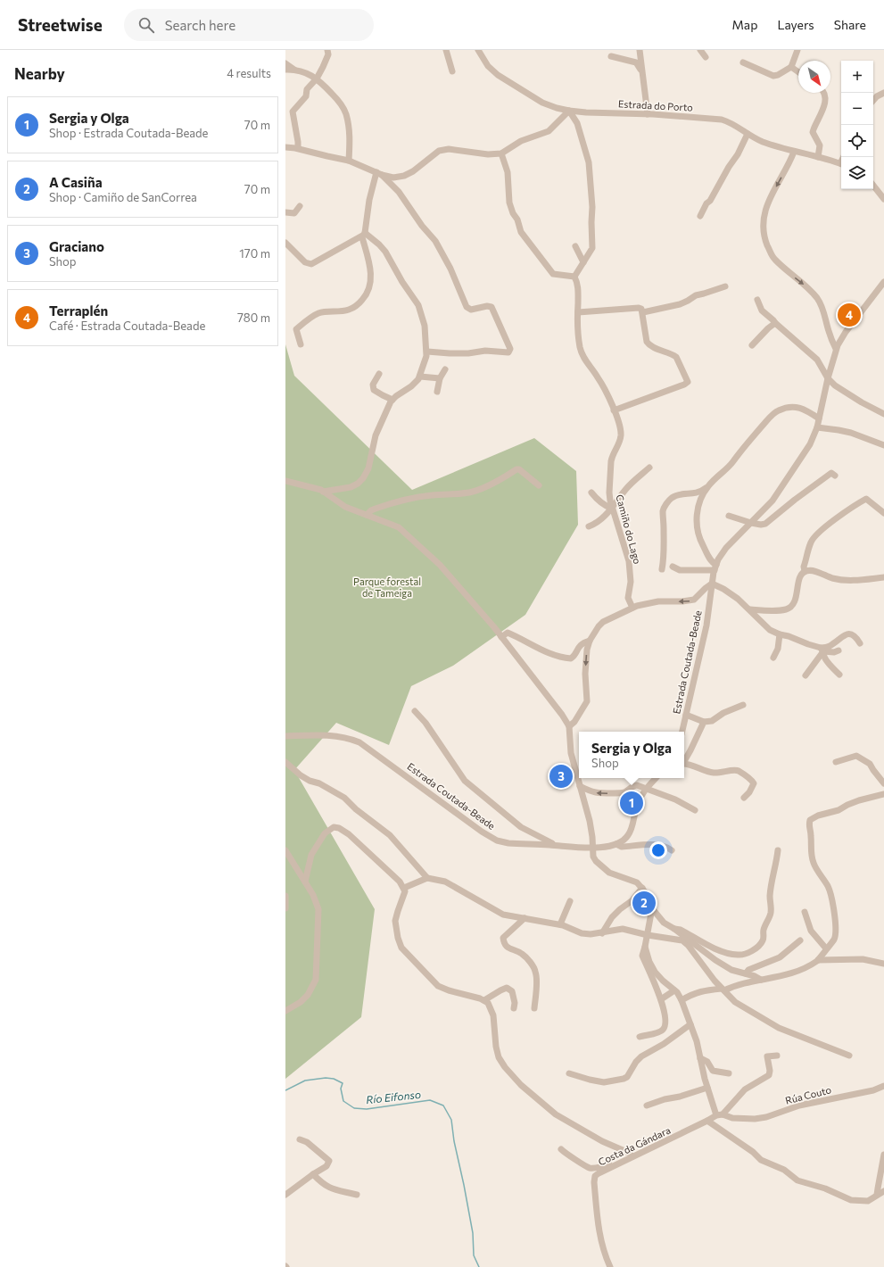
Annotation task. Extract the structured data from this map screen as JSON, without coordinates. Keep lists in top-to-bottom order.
{
  "streets": {
    "street": [
      "Estrada do Porto",
      "Camiño do Lago",
      "Estrada Coutada-Beade",
      "Rúa Couto",
      "Costa da Gándara"
    ]
  },
  "crossings": [
    ["Rúa Couto", "Costa da Gándara"]
  ],
  "water": ["Río Eifonso"],
  "parks": ["Parque forestal de Tameiga"],
  "north": "bottom right",
  "page": {
    "header": "Streetwise",
    "search": "Search here",
    "nav": ["Map", "Layers", "Share"],
    "heading": ["Nearby", "4 results"],
    "map_buttons": ["+", "−"],
    "list": [
      {
        "mark": "1",
        "name": "Sergia y Olga",
        "note": "Shop · Estrada Coutada-Beade",
        "value": "70 m"
      },
      {
        "mark": "2",
        "name": "A Casiña",
        "note": "Shop · Camiño de SanCorrea",
        "value": "70 m"
      },
      {
        "mark": "3",
        "name": "Graciano",
        "note": "Shop",
        "value": "170 m"
      },
      {
        "mark": "4",
        "name": "Terraplén",
        "note": "Café · Estrada Coutada-Beade",
        "value": "780 m"
      }
    ],
    "pins": [
      "4",
      "3",
      "1",
      "2"
    ],
    "popup": ["Sergia y Olga", "Shop"]
  }
}
